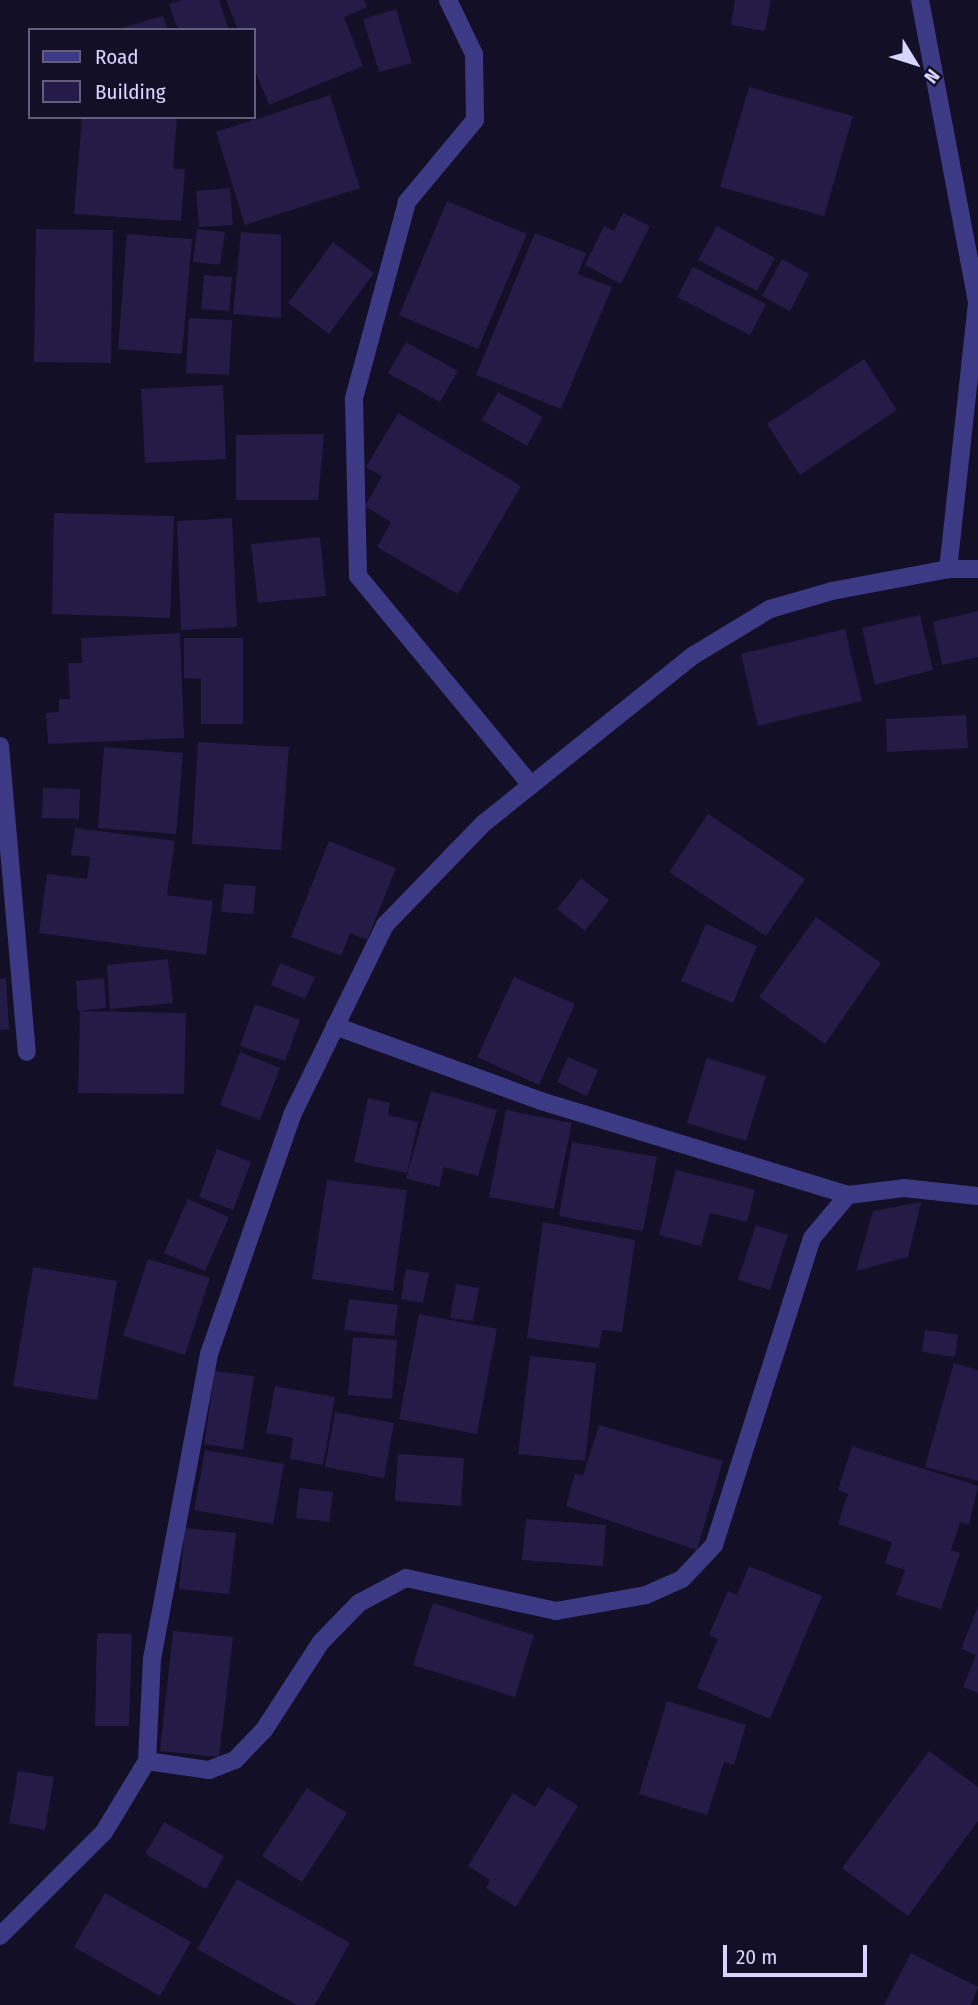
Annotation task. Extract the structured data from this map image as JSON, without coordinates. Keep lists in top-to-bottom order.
{
  "legend": ["Road", "Building"],
  "scale_bar": "20 m",
  "north": "bottom right"
}
